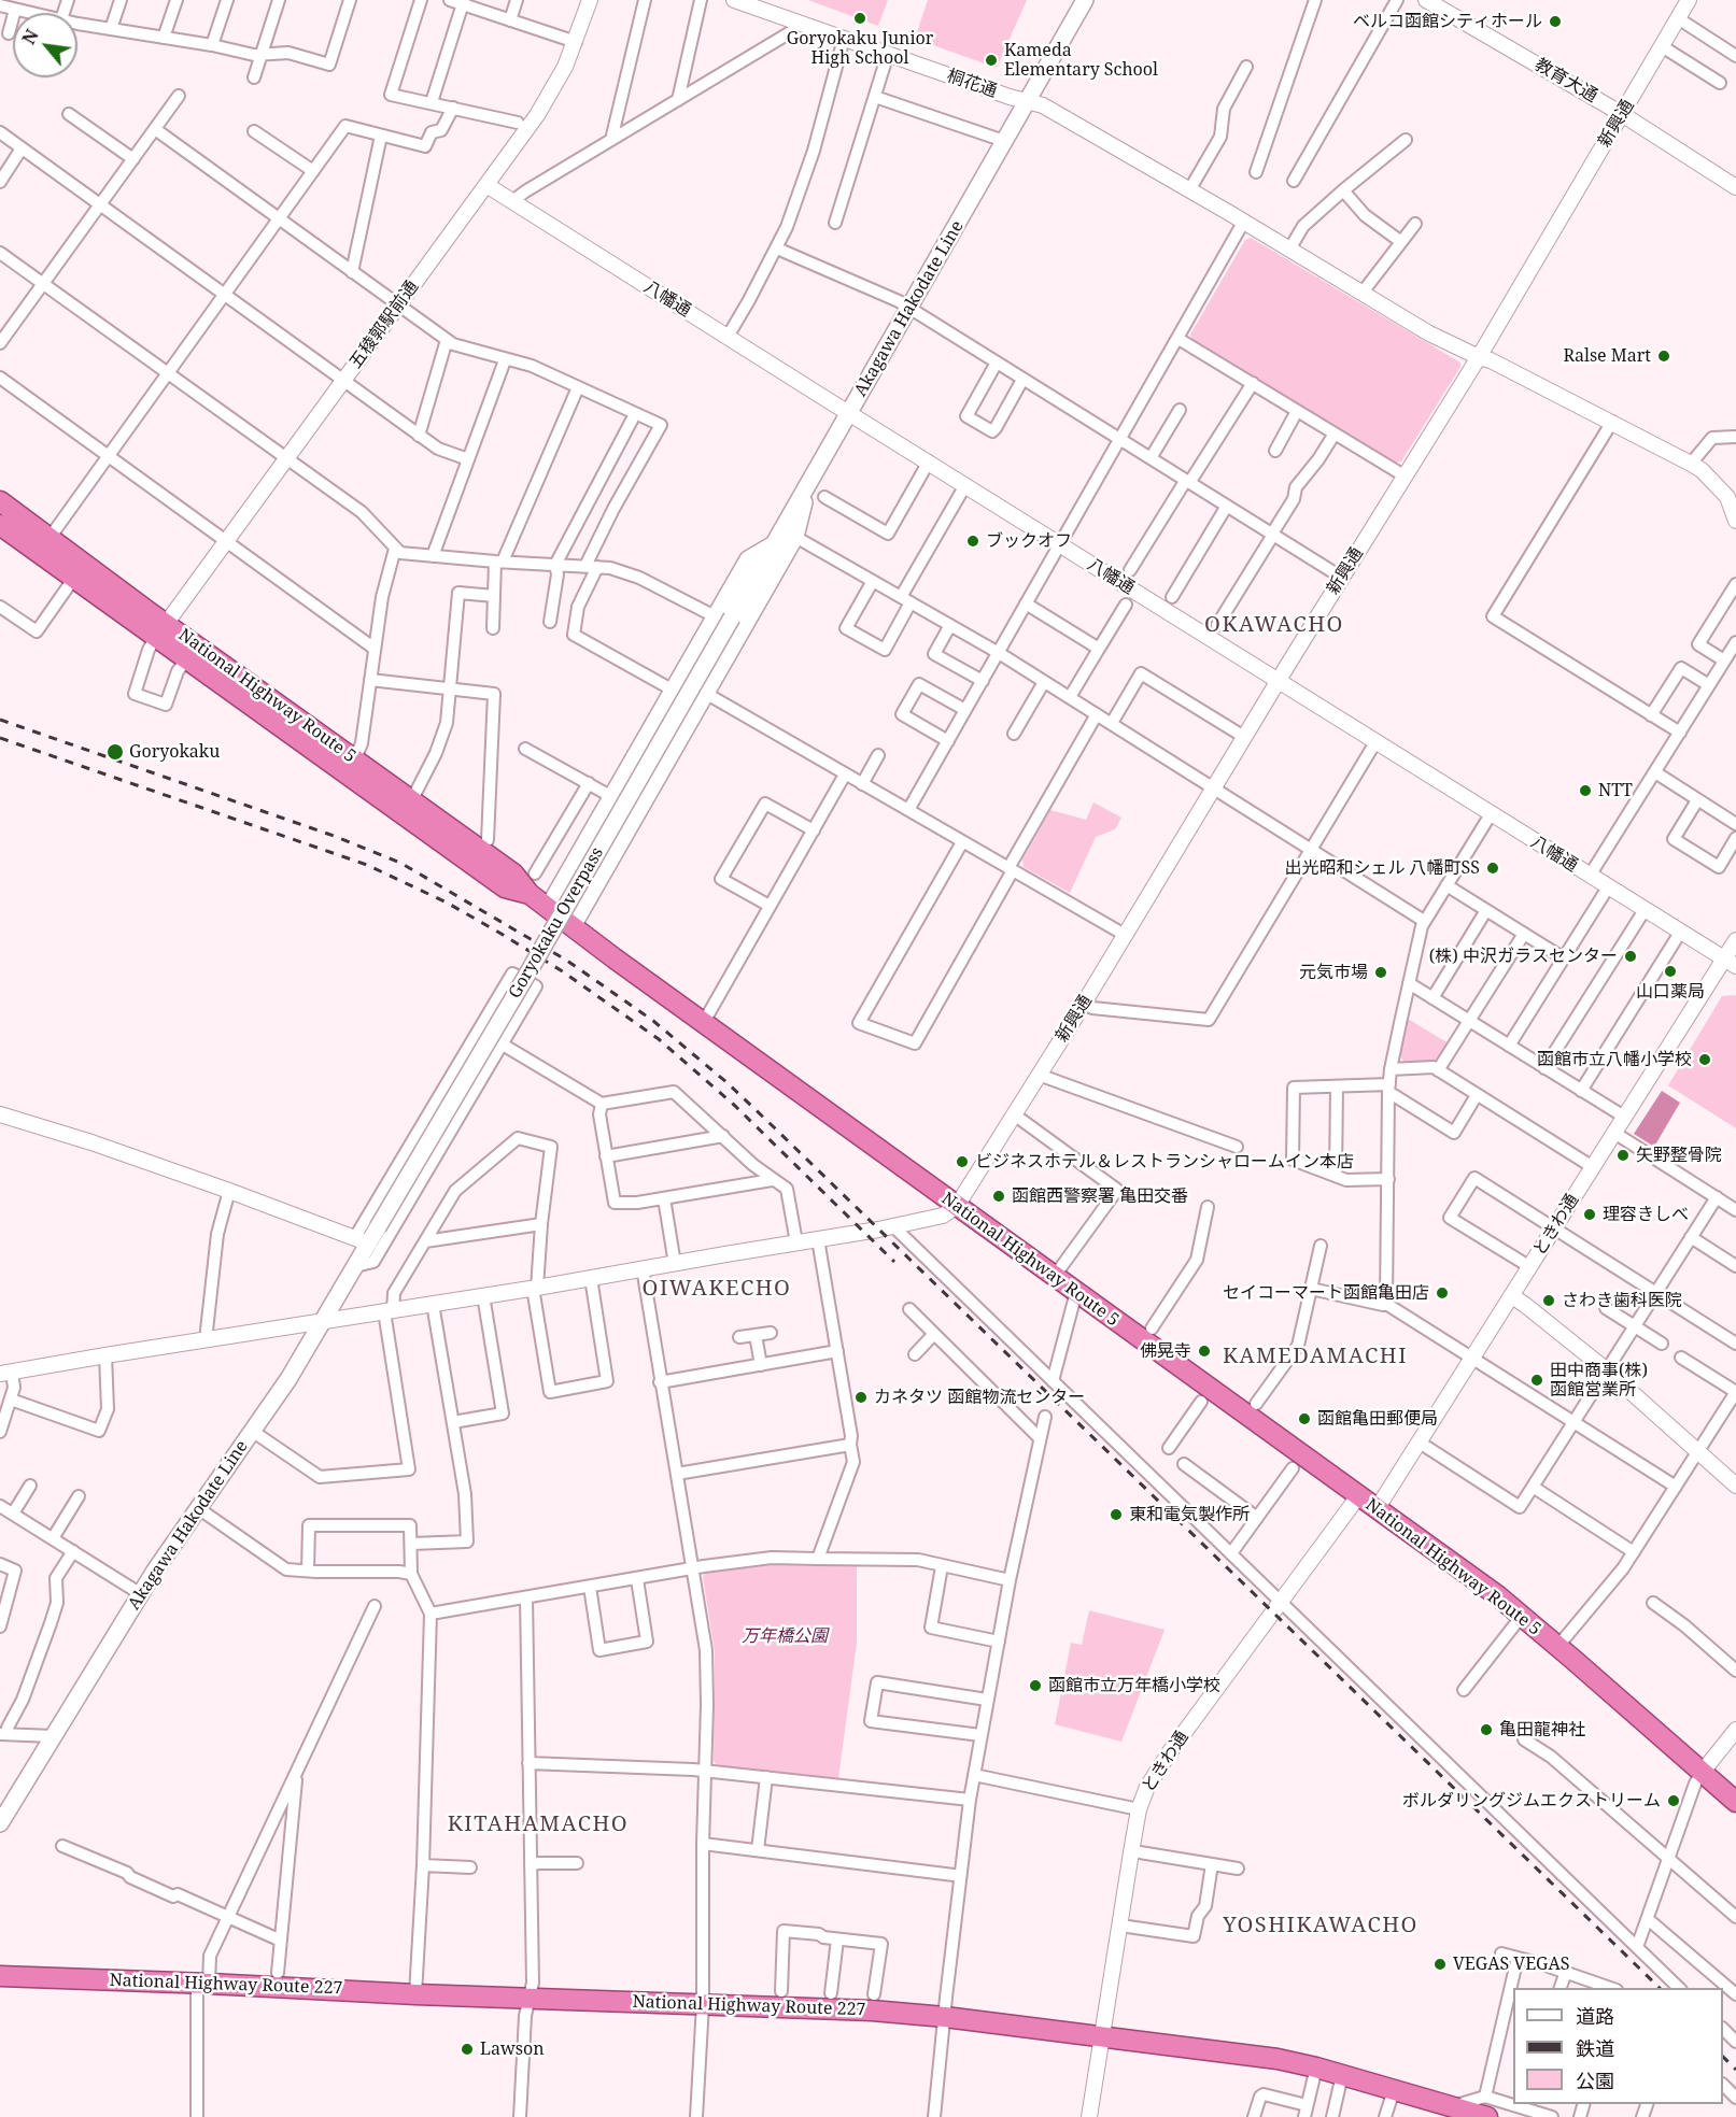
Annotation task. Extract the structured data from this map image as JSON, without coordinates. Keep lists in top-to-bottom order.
{
  "streets": {
    "highway": ["National Highway Route 5", "National Highway Route 227"],
    "main road": ["Akagawa Hakodate Line", "Goryokaku Overpass"],
    "street": [
      "教育大通",
      "桐花通",
      "新興通",
      "八幡通",
      "五稜郭駅前通",
      "ときわ通"
    ]
  },
  "crossings": [
    ["教育大通", "新興通"],
    ["桐花通", "新興通"],
    ["桐花通", "Akagawa Hakodate Line"],
    ["新興通", "八幡通"],
    ["新興通", "National Highway Route 5"],
    ["八幡通", "Akagawa Hakodate Line"],
    ["八幡通", "五稜郭駅前通"],
    ["八幡通", "ときわ通"],
    ["Akagawa Hakodate Line", "Goryokaku Overpass"],
    ["五稜郭駅前通", "National Highway Route 5"],
    ["National Highway Route 5", "ときわ通"],
    ["ときわ通", "National Highway Route 227"]
  ],
  "districts": [
    "OKAWACHO",
    "OIWAKECHO",
    "KAMEDAMACHI",
    "KITAHAMACHO",
    "YOSHIKAWACHO"
  ],
  "parks": ["万年橋公園"],
  "places": [
    "Goryokaku Junior High School",
    "ベルコ函館シティホール",
    "Kameda Elementary School",
    "Ralse Mart",
    "ブックオフ",
    "Goryokaku",
    "NTT",
    "出光昭和シェル 八幡町SS",
    "(株) 中沢ガラスセンター",
    "山口薬局",
    "元気市場",
    "函館市立八幡小学校",
    "矢野整骨院",
    "ビジネスホテル＆レストランシャロームイン本店",
    "函館西警察署 亀田交番",
    "理容きしべ",
    "セイコーマート函館亀田店",
    "さわき歯科医院",
    "佛晃寺",
    "田中商事(株) 函館営業所",
    "カネタツ 函館物流センター",
    "函館亀田郵便局",
    "東和電気製作所",
    "函館市立万年橋小学校",
    "亀田龍神社",
    "ボルダリングジムエクストリーム",
    "VEGAS VEGAS",
    "Lawson"
  ],
  "legend": ["道路", "鉄道", "公園"],
  "north": "top left"
}
